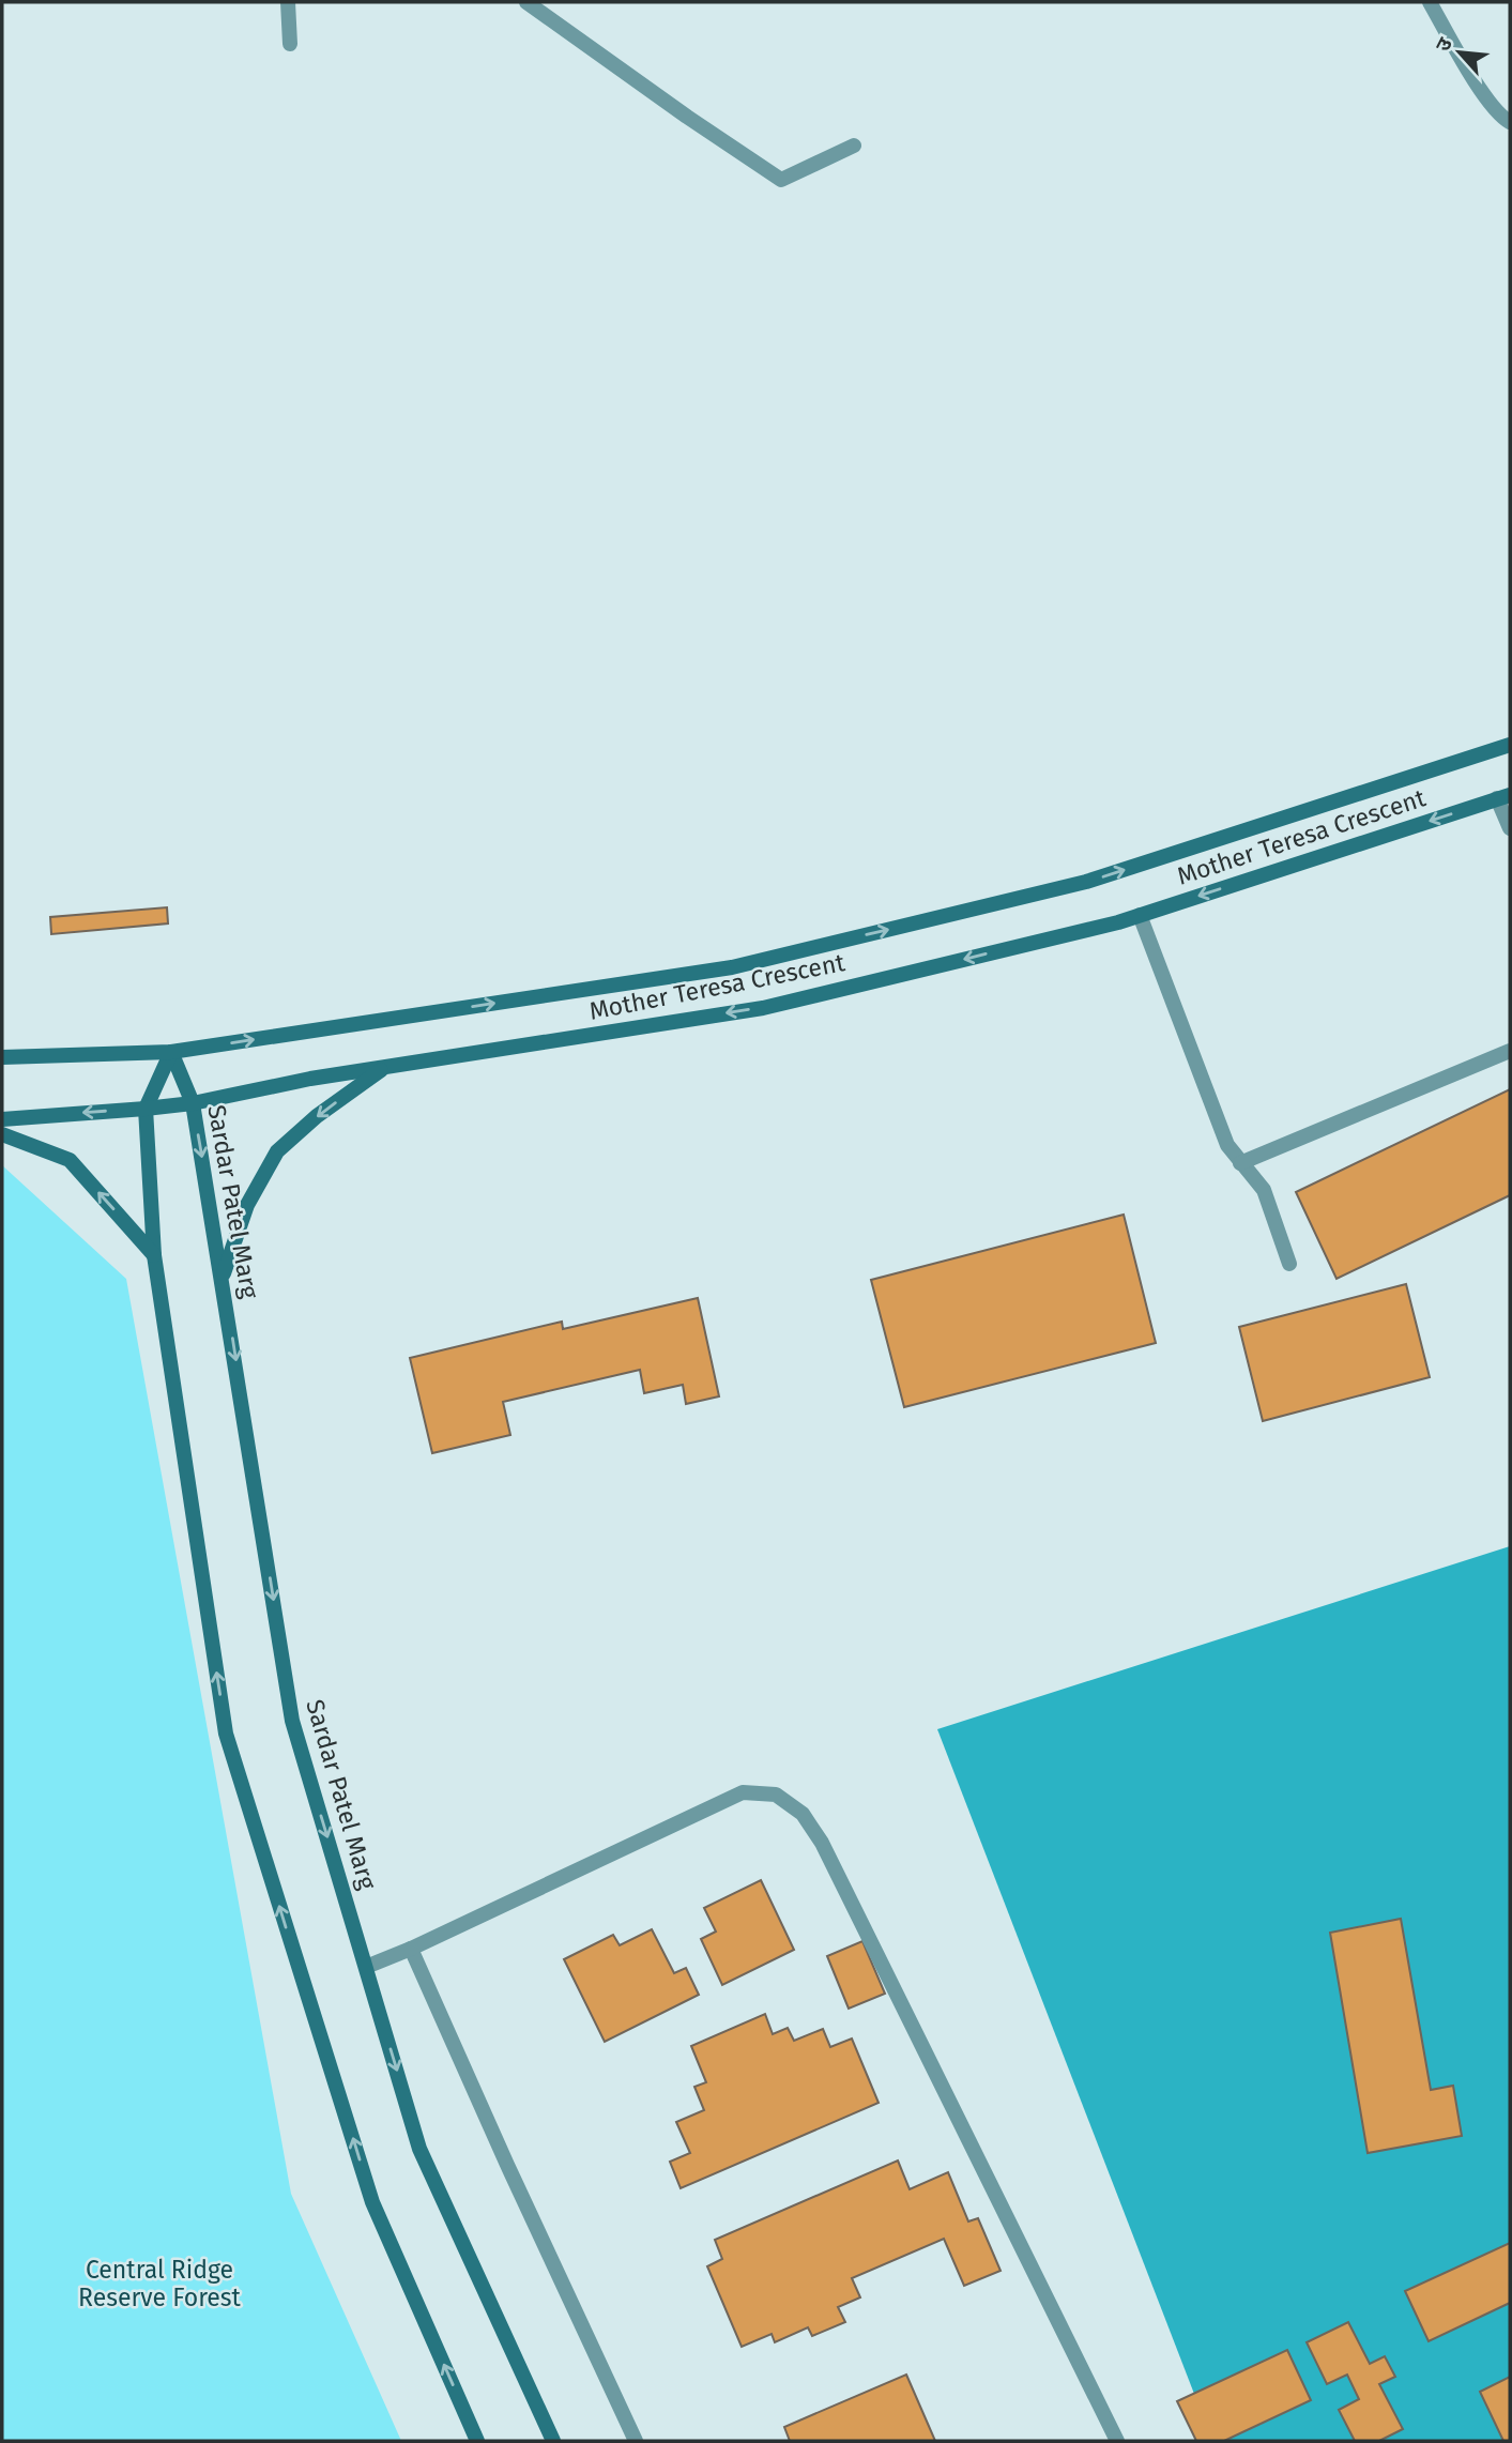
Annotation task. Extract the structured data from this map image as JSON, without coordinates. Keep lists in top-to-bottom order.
{
  "streets": {
    "main road": ["Mother Teresa Crescent", "Sardar Patel Marg"]
  },
  "crossings": [
    ["Mother Teresa Crescent", "Sardar Patel Marg"]
  ],
  "parks": ["Central Ridge Reserve Forest"],
  "north": "top left"
}
